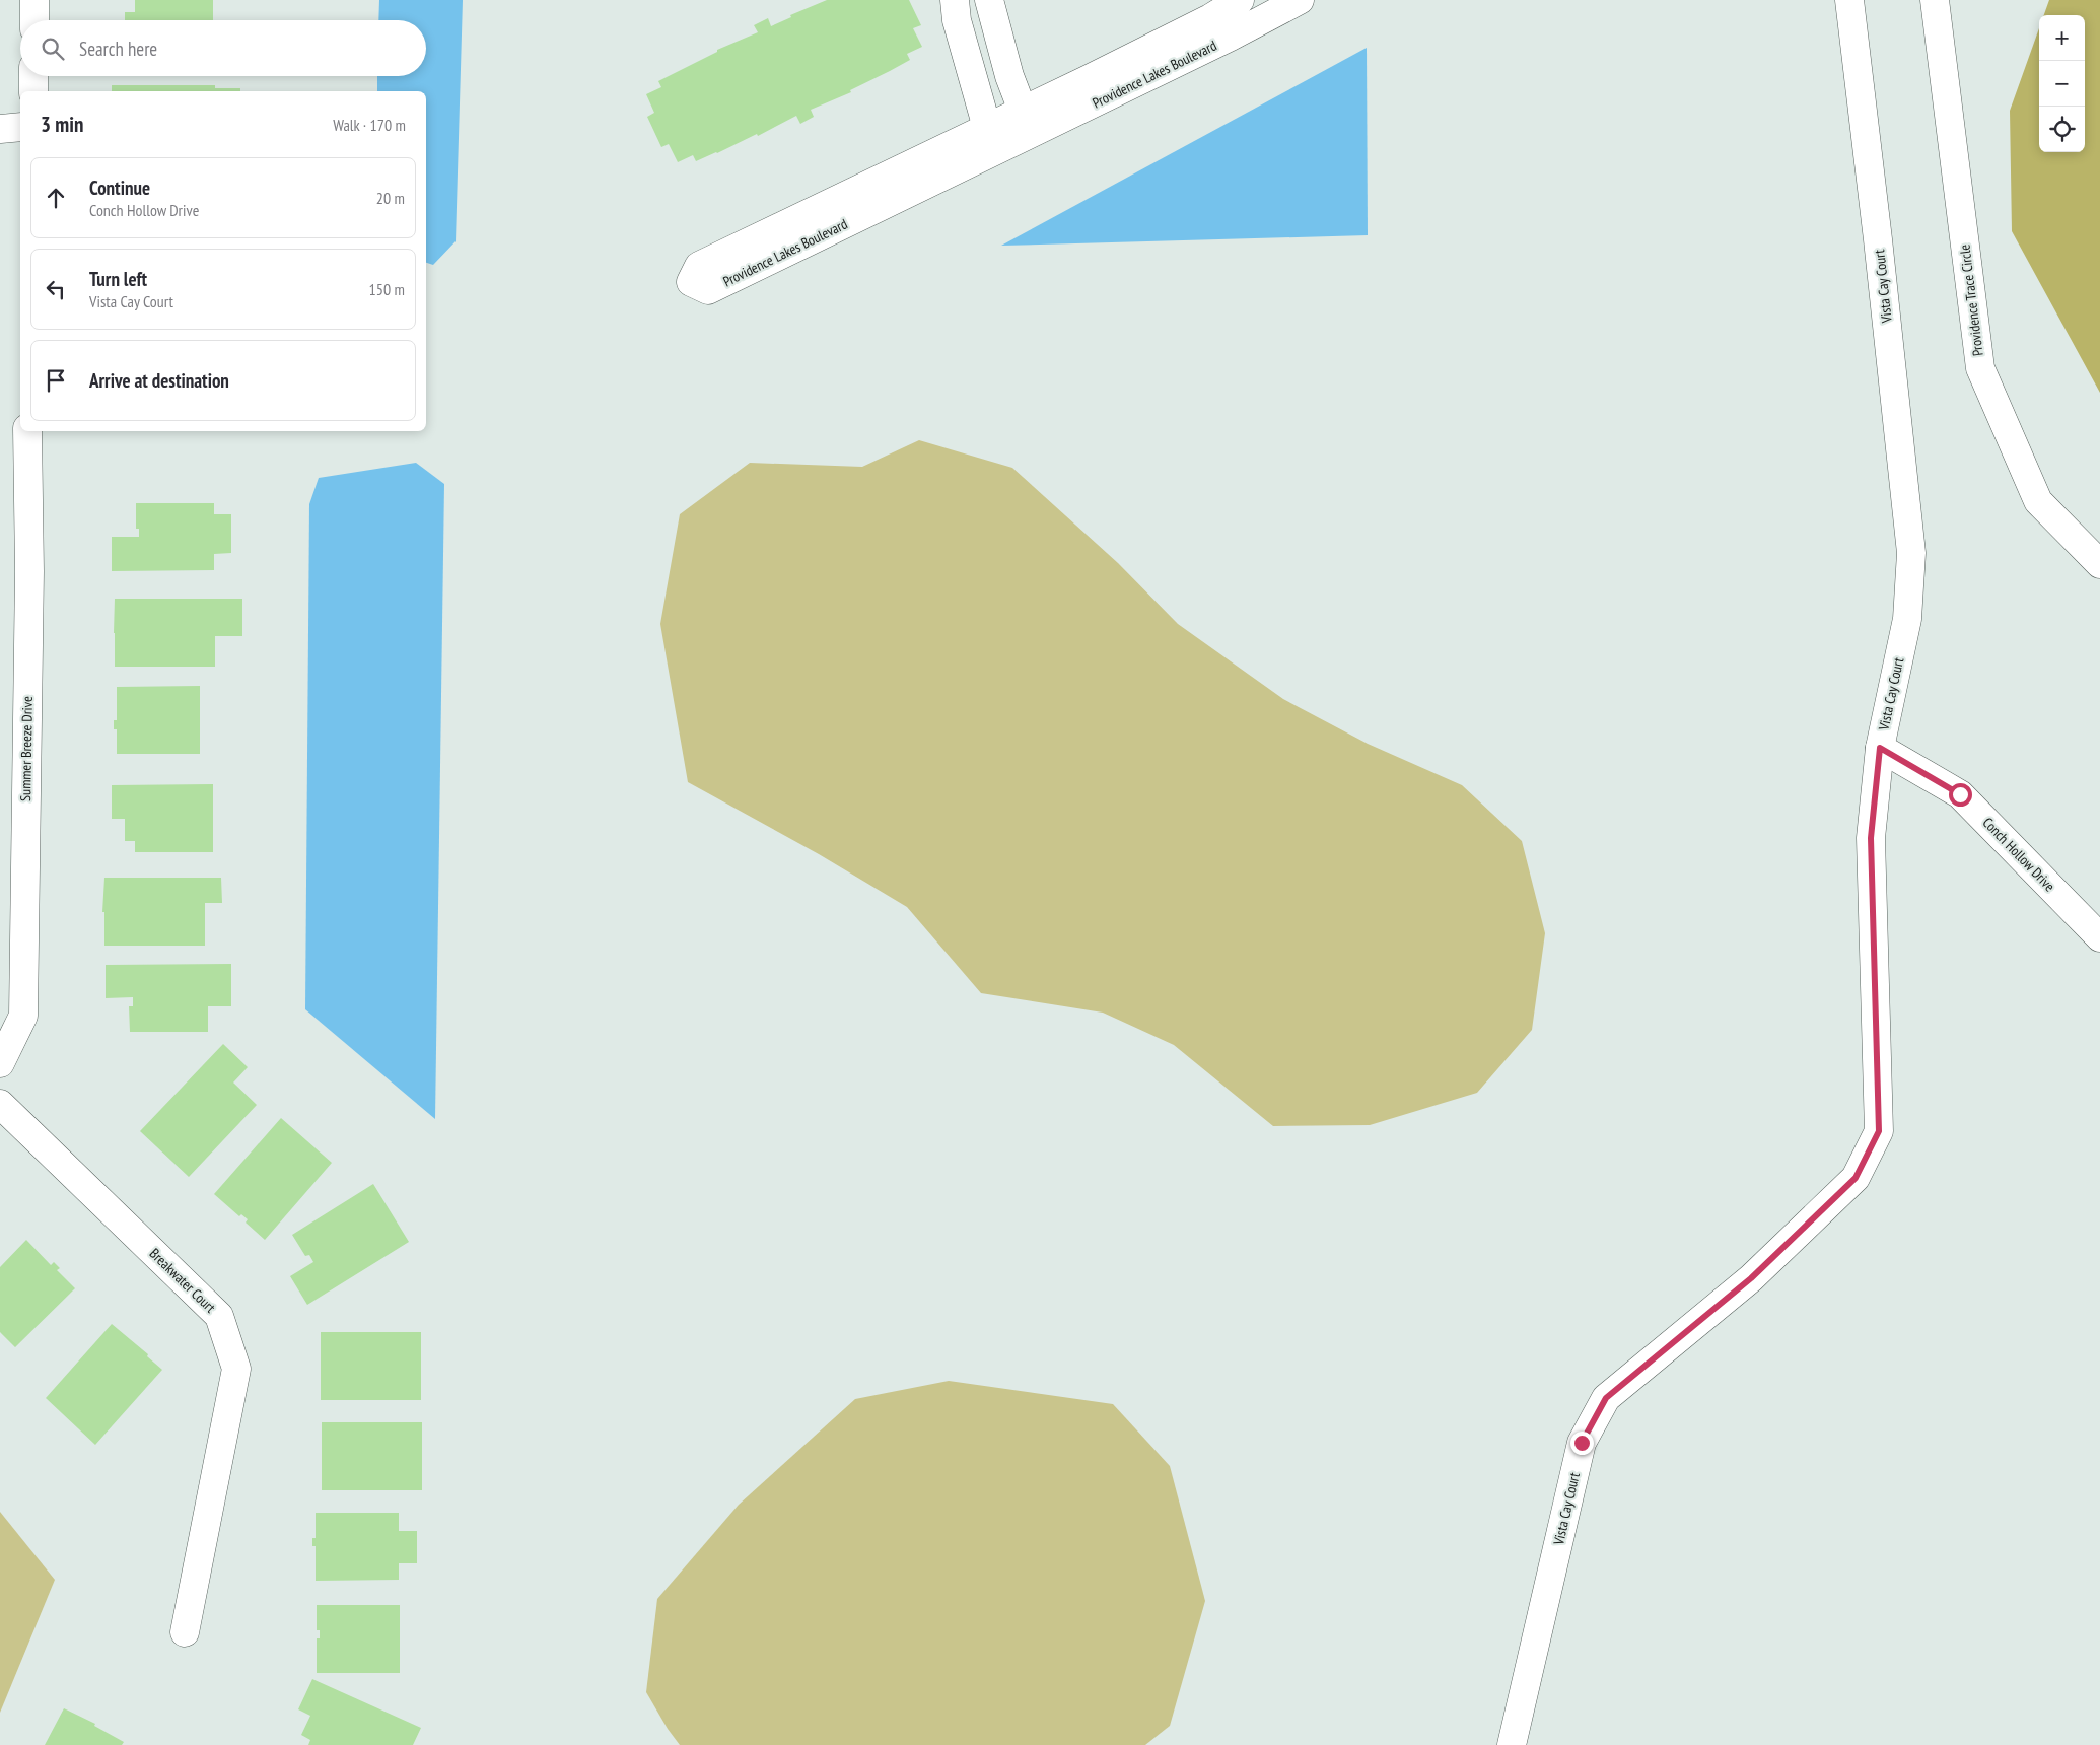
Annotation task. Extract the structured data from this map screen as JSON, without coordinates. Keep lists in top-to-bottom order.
{
  "streets": {
    "street": [
      "Providence Lakes Boulevard",
      "Vista Cay Court",
      "Providence Trace Circle",
      "Summer Breeze Drive",
      "Conch Hollow Drive",
      "Breakwater Court"
    ]
  },
  "crossings": [
    ["Vista Cay Court", "Conch Hollow Drive"]
  ],
  "page": {
    "map_buttons": ["+", "−"],
    "search": "Search here",
    "heading": ["3 min", "Walk · 170 m"],
    "list": [
      ["Continue", "Conch Hollow Drive", "20 m"],
      ["Turn left", "Vista Cay Court", "150 m"],
      "Arrive at destination"
    ]
  }
}
